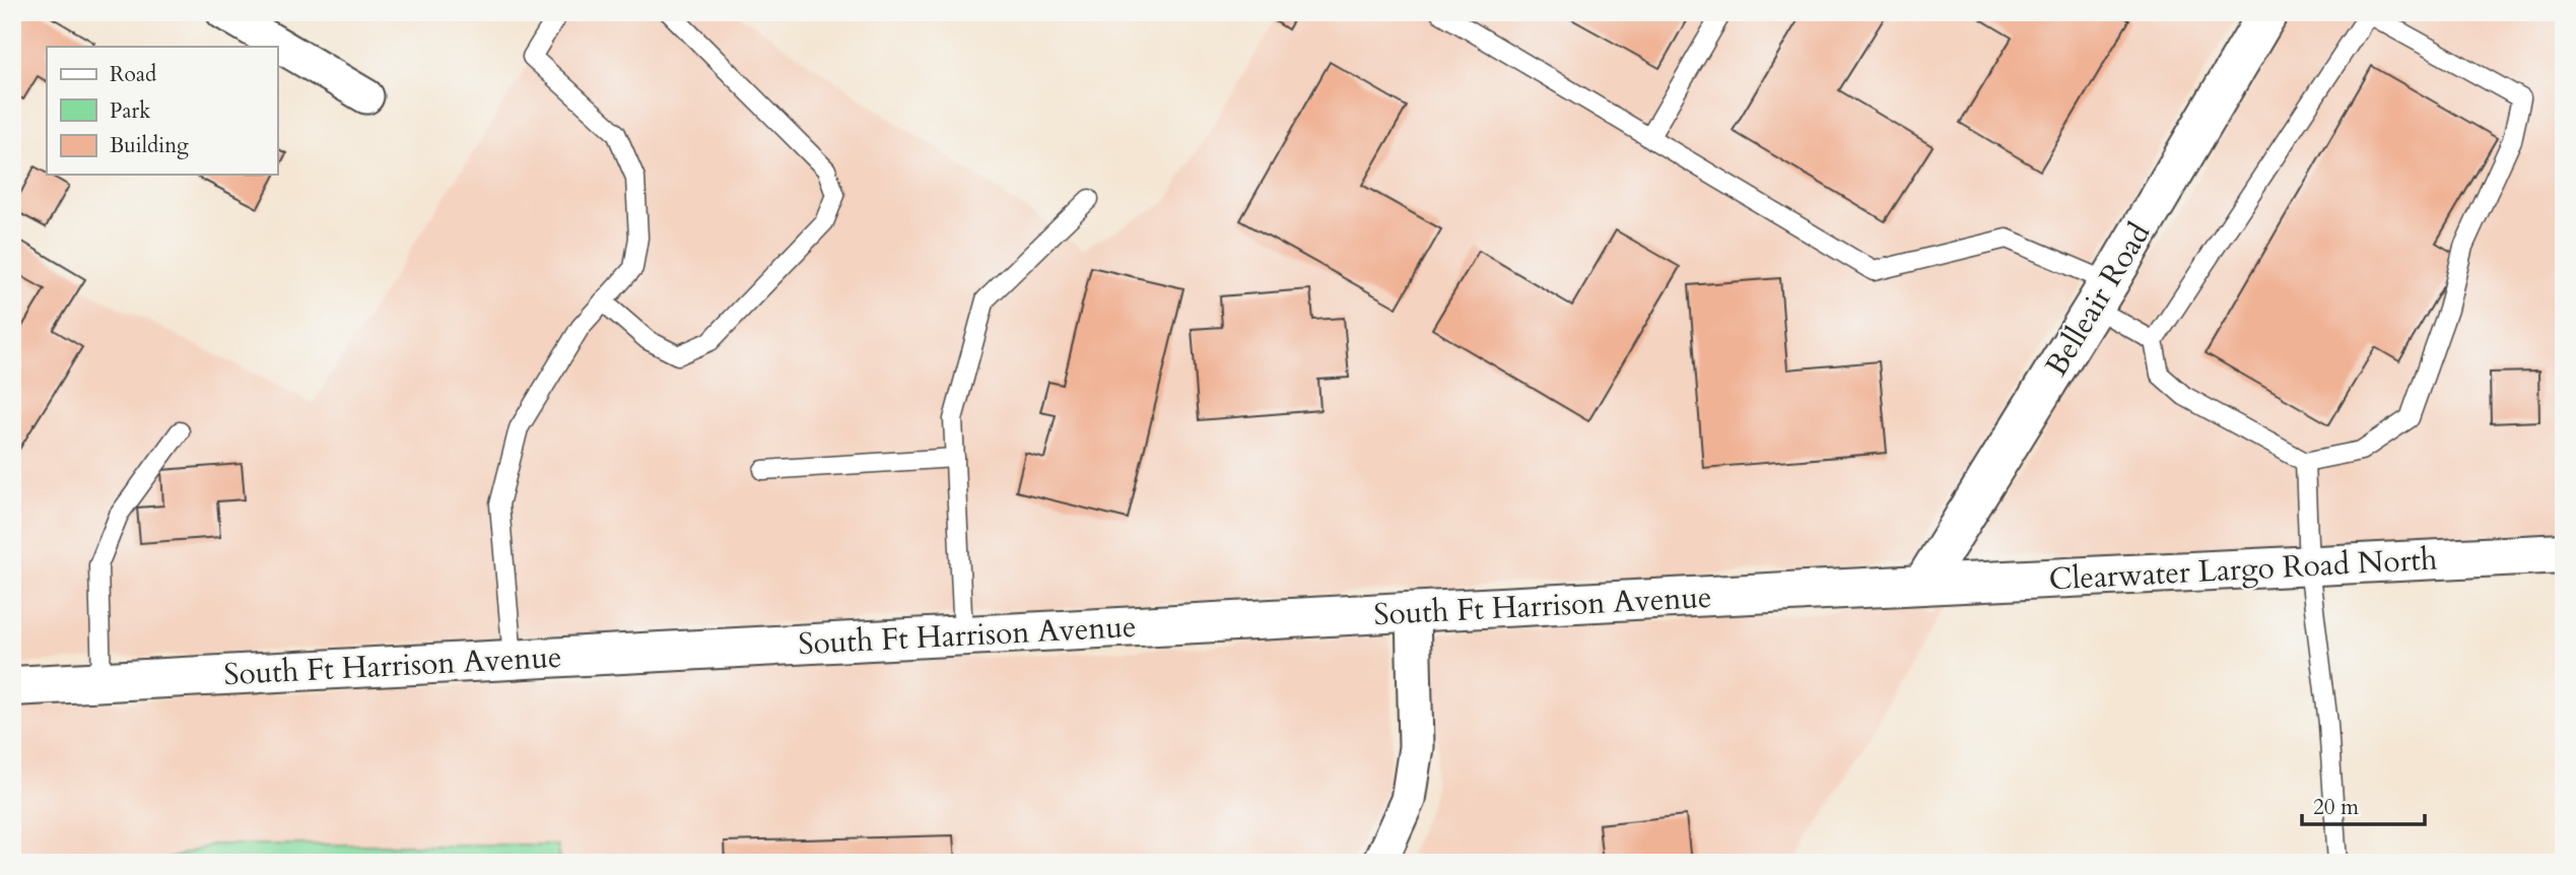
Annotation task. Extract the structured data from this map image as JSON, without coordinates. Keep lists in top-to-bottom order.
{
  "streets": {
    "main road": ["Belleair Road", "Clearwater Largo Road North", "South Ft Harrison Avenue"]
  },
  "crossings": [
    ["Belleair Road", "Clearwater Largo Road North"],
    ["Belleair Road", "South Ft Harrison Avenue"],
    ["Clearwater Largo Road North", "South Ft Harrison Avenue"]
  ],
  "legend": ["Road", "Park", "Building"],
  "scale_bar": "20 m"
}
